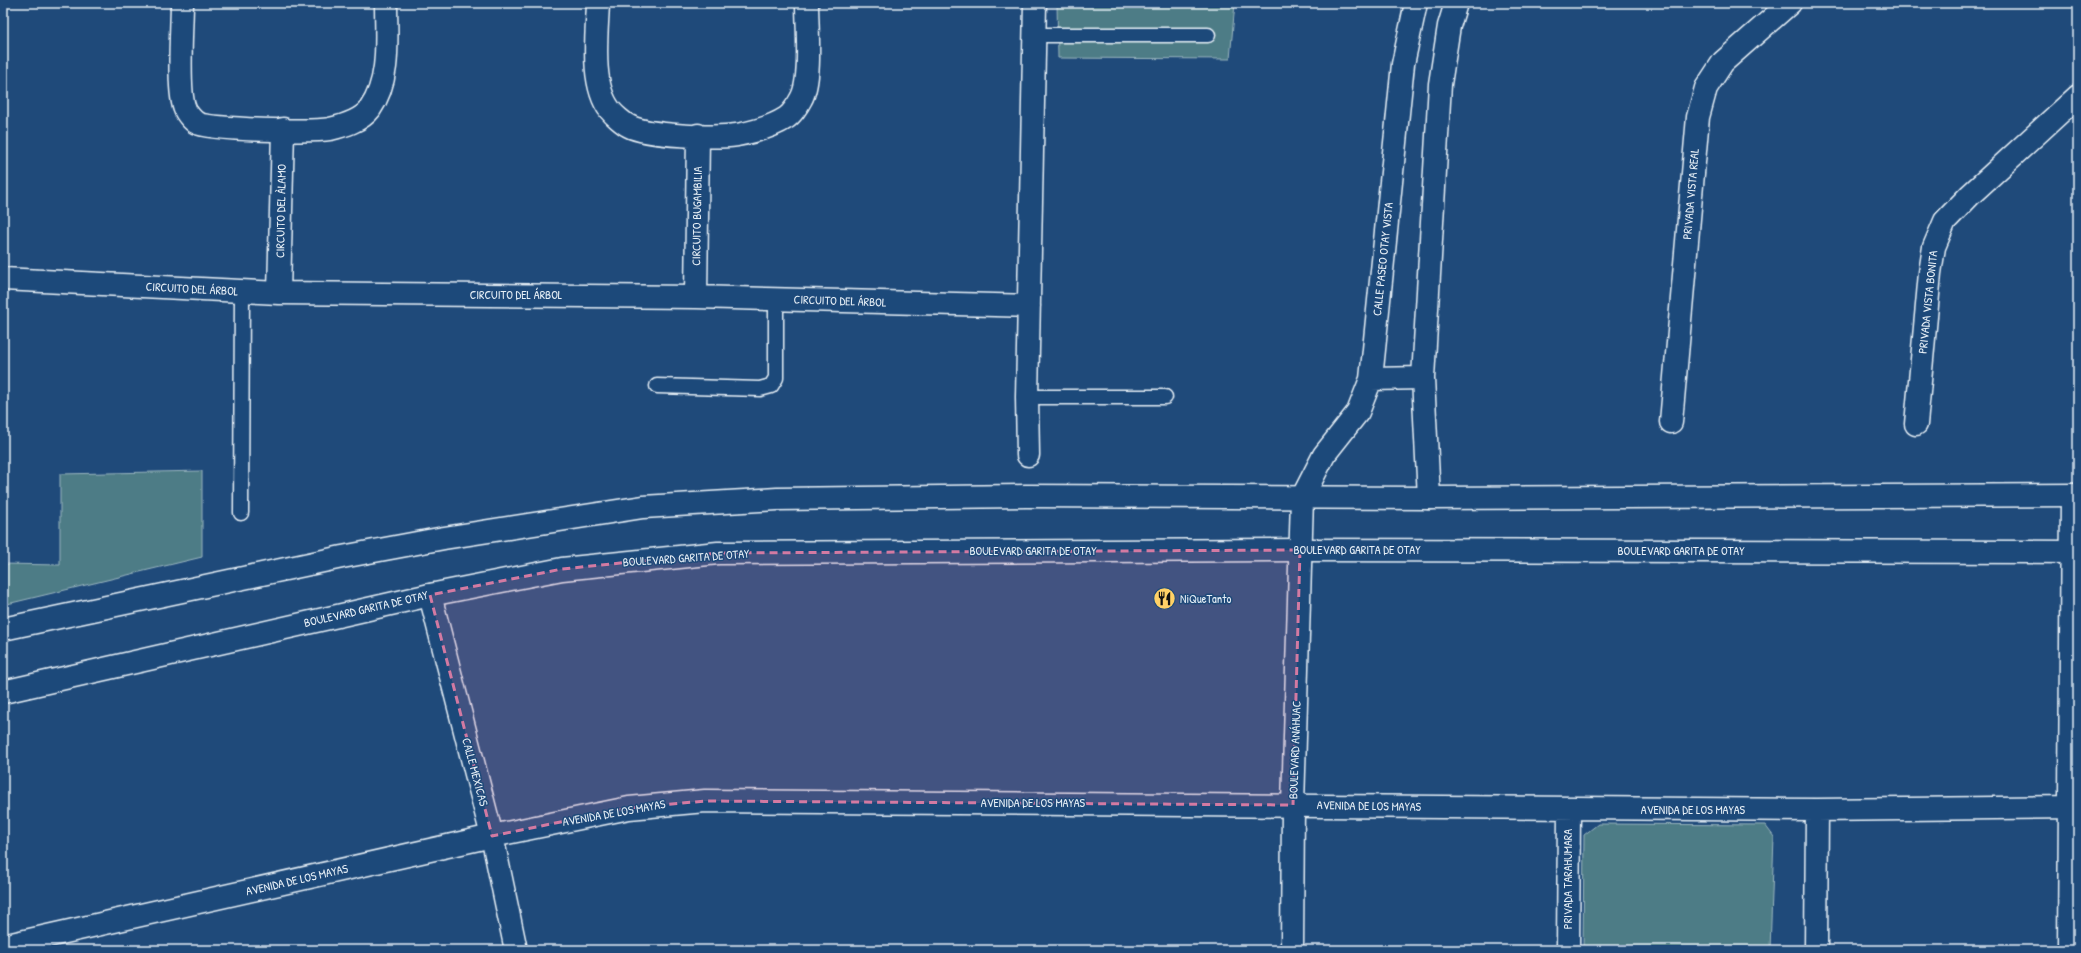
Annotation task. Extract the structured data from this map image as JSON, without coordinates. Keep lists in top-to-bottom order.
{
  "streets": {
    "street": [
      "PRIVADA VISTA REAL",
      "CIRCUITO DEL ÀLAMO",
      "CIRCUITO BUGAMBILIA",
      "CALLE PASEO OTAY VISTA",
      "CIRCUITO DEL ÁRBOL",
      "PRIVADA VISTA BONITA",
      "BOULEVARD GARITA DE OTAY",
      "BOULEVARD ANÁHUAC",
      "CALLE MEXICAS",
      "AVENIDA DE LOS MAYAS",
      "PRIVADA TARAHUMARA"
    ]
  },
  "crossings": [
    ["CIRCUITO DEL ÀLAMO", "CIRCUITO DEL ÁRBOL"],
    ["CIRCUITO BUGAMBILIA", "CIRCUITO DEL ÁRBOL"],
    ["CALLE PASEO OTAY VISTA", "BOULEVARD ANÁHUAC"],
    ["BOULEVARD GARITA DE OTAY", "BOULEVARD ANÁHUAC"],
    ["BOULEVARD GARITA DE OTAY", "CALLE MEXICAS"],
    ["BOULEVARD ANÁHUAC", "AVENIDA DE LOS MAYAS"],
    ["CALLE MEXICAS", "AVENIDA DE LOS MAYAS"],
    ["AVENIDA DE LOS MAYAS", "PRIVADA TARAHUMARA"]
  ],
  "places": {
    "restaurant": ["NiQueTanto"]
  }
}
